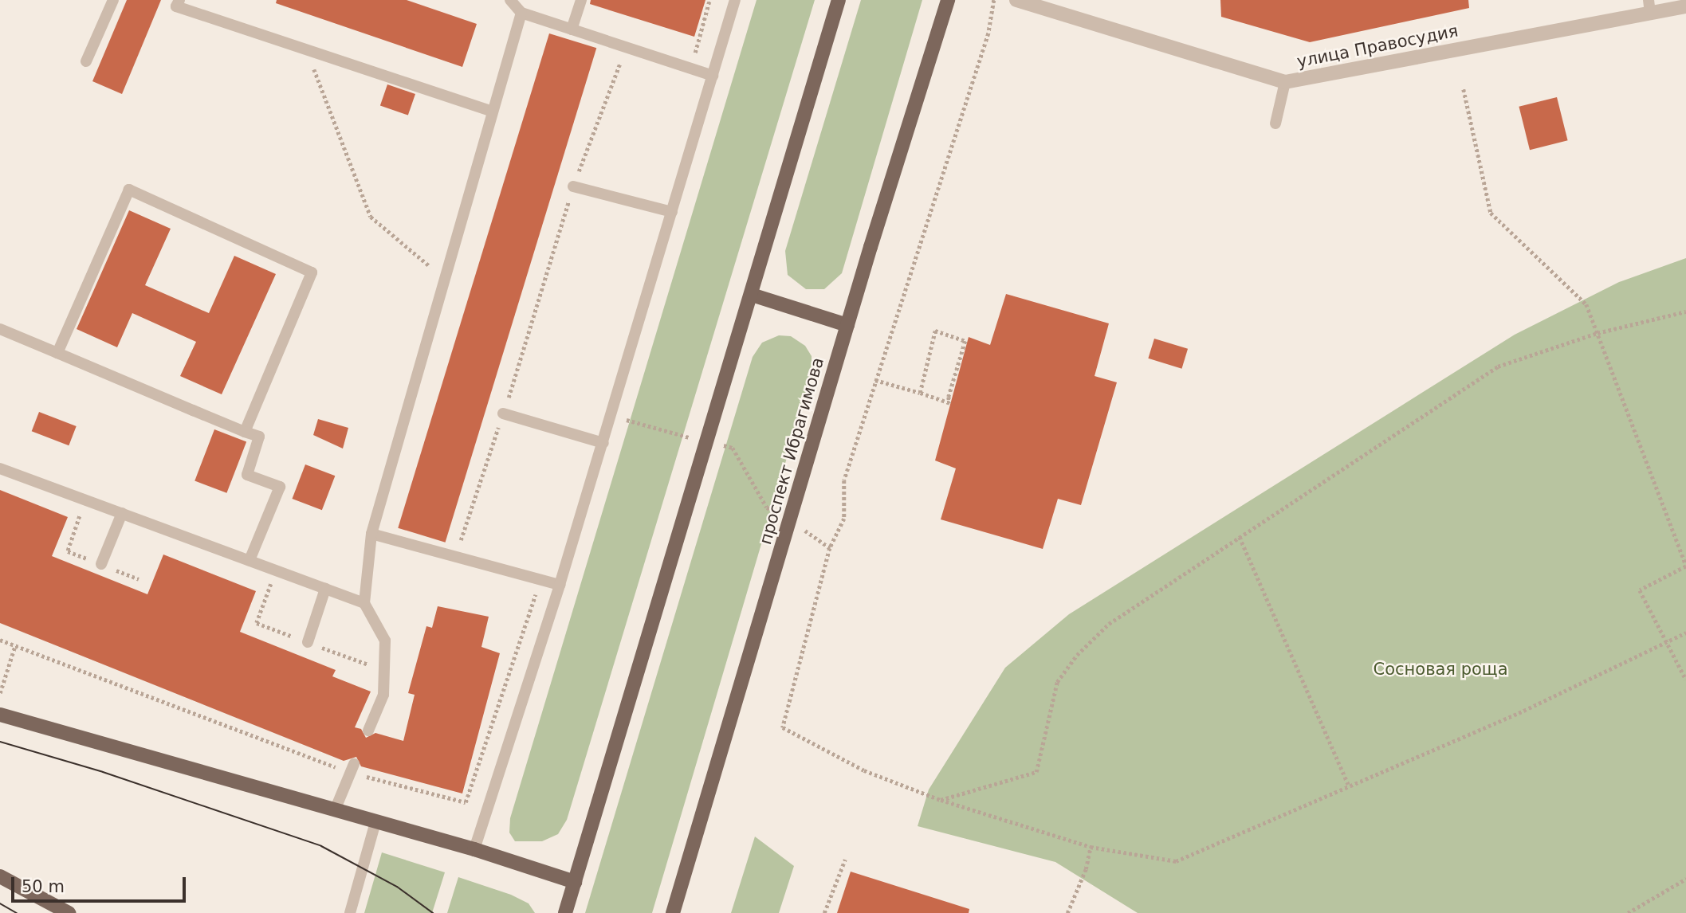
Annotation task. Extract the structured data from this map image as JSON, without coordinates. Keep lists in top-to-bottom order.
{
  "streets": {
    "main road": ["проспект Ибрагимова"],
    "street": ["улица Правосудия"]
  },
  "parks": ["Сосновая роща"],
  "scale_bar": "50 m"
}
